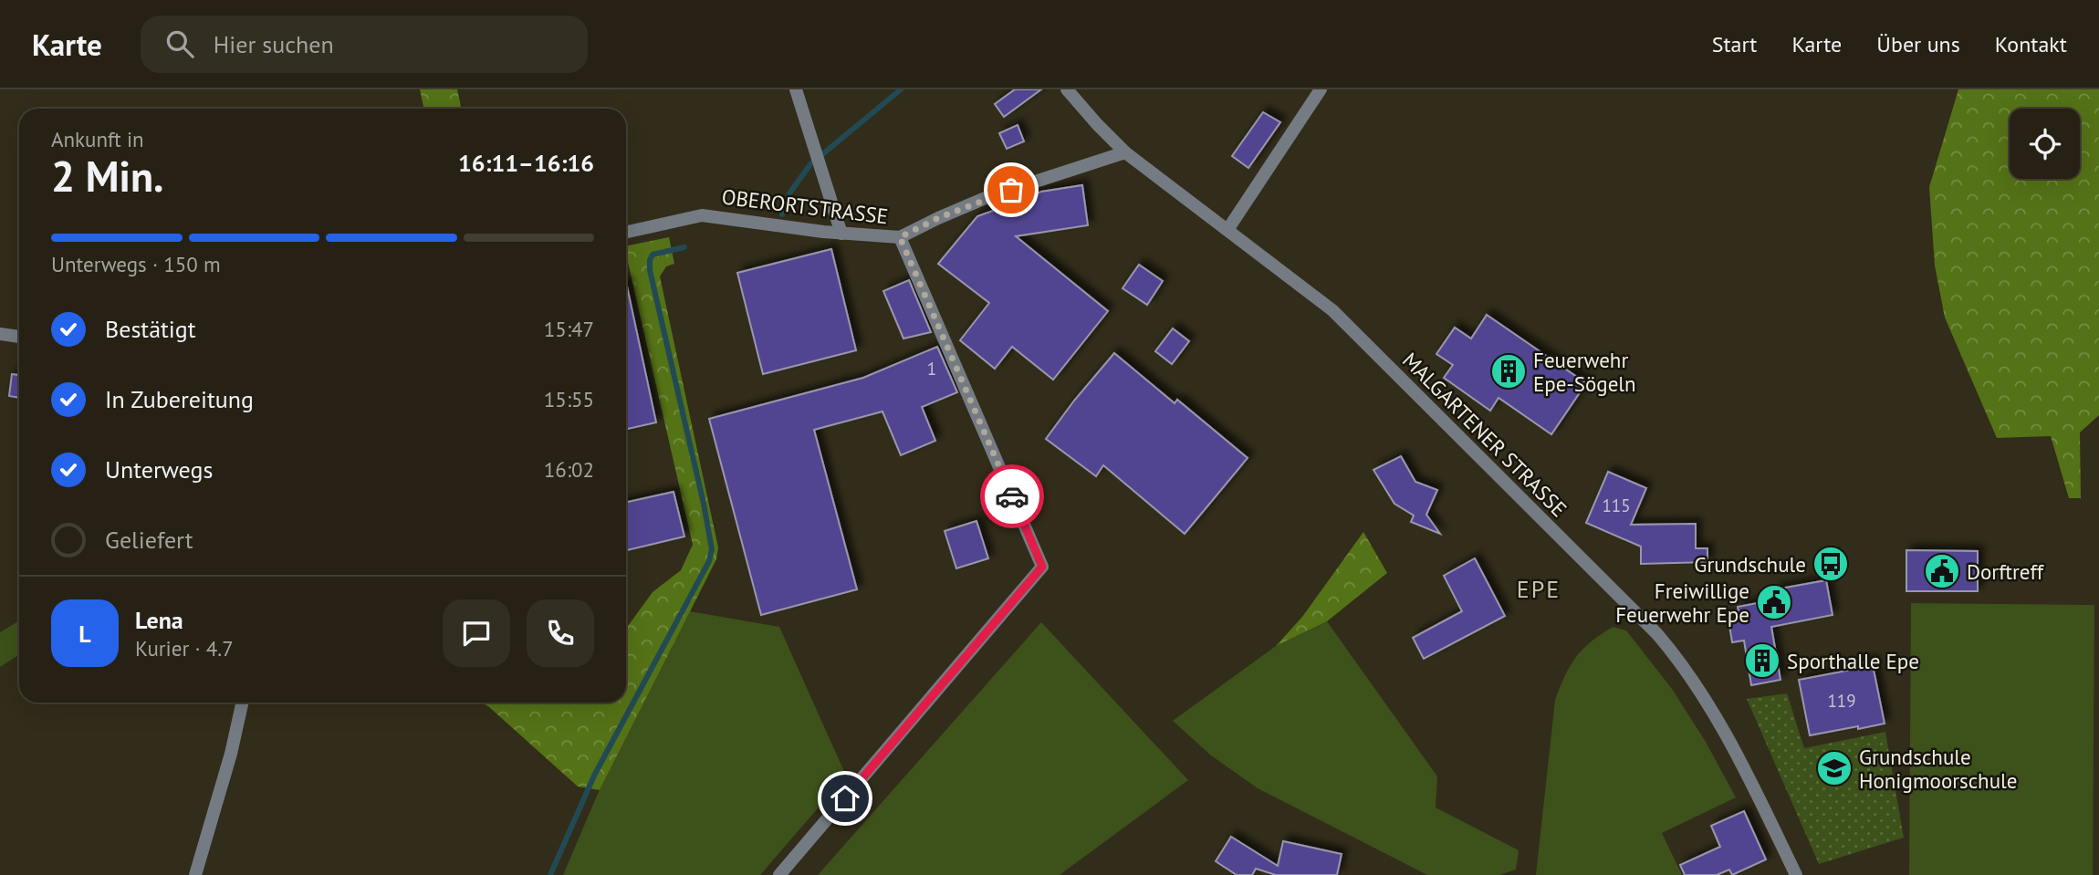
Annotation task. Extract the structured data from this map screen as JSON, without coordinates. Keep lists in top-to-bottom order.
{
  "streets": {
    "street": ["OBERORTSTRASSE", "MALGARTENER STRASSE"]
  },
  "crossings": [
    ["OBERORTSTRASSE", "MALGARTENER STRASSE"]
  ],
  "districts": ["EPE"],
  "places": {
    "building": ["Feuerwehr Epe-Sögeln", "Sporthalle Epe"],
    "bus stop": ["Grundschule"],
    "public building": ["Dorftreff", "Freiwillige Feuerwehr Epe"],
    "school or university": ["Grundschule Honigmoorschule"]
  },
  "house_numbers": ["1", "115", "119"],
  "page": {
    "header": "Karte",
    "search": "Hier suchen",
    "nav": [
      "Start",
      "Karte",
      "Über uns",
      "Kontakt"
    ],
    "heading": ["2 Min.", "Ankunft in", "16:11–16:16"],
    "panel": ["Lena", "Kurier · 4.7"],
    "bar": "Unterwegs · 150 m",
    "list": [
      ["Bestätigt", "15:47"],
      ["In Zubereitung", "15:55"],
      ["Unterwegs", "16:02"],
      "Geliefert"
    ],
    "round": "L"
  }
}
